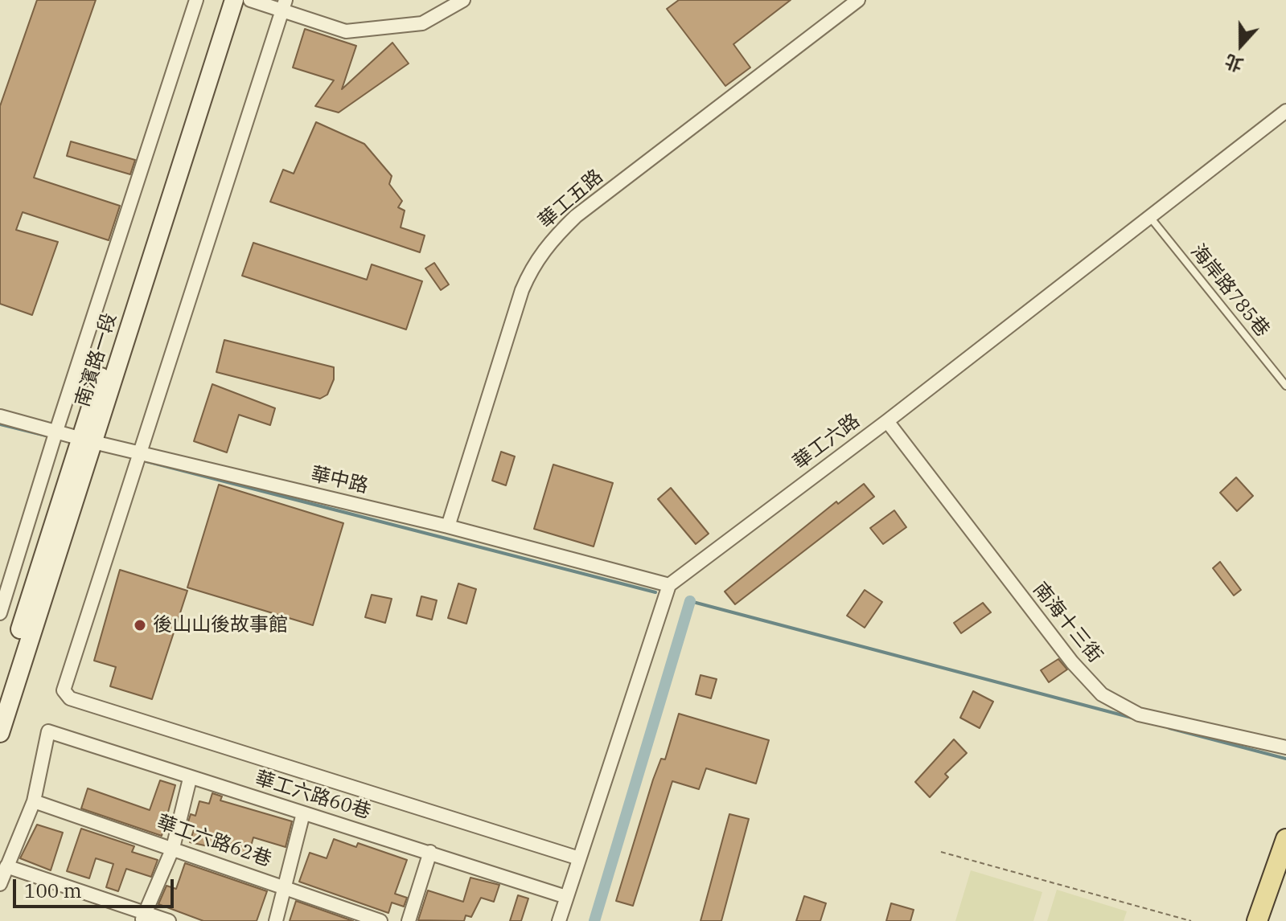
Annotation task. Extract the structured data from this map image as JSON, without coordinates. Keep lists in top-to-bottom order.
{
  "streets": {
    "main road": ["南濱路一段"],
    "street": [
      "華工五路",
      "華工六路",
      "華中路",
      "南海十三街",
      "華工六路60巷",
      "華工六路62巷"
    ],
    "lane": ["海岸路785巷"]
  },
  "crossings": [
    ["華工五路", "華中路"],
    ["海岸路785巷", "華工六路"],
    ["南濱路一段", "華中路"],
    ["華工六路", "華中路"],
    ["華工六路", "南海十三街"],
    ["華工六路60巷", "華工六路62巷"]
  ],
  "places": ["後山山後故事館"],
  "scale_bar": "100 m",
  "north": "bottom"
}
